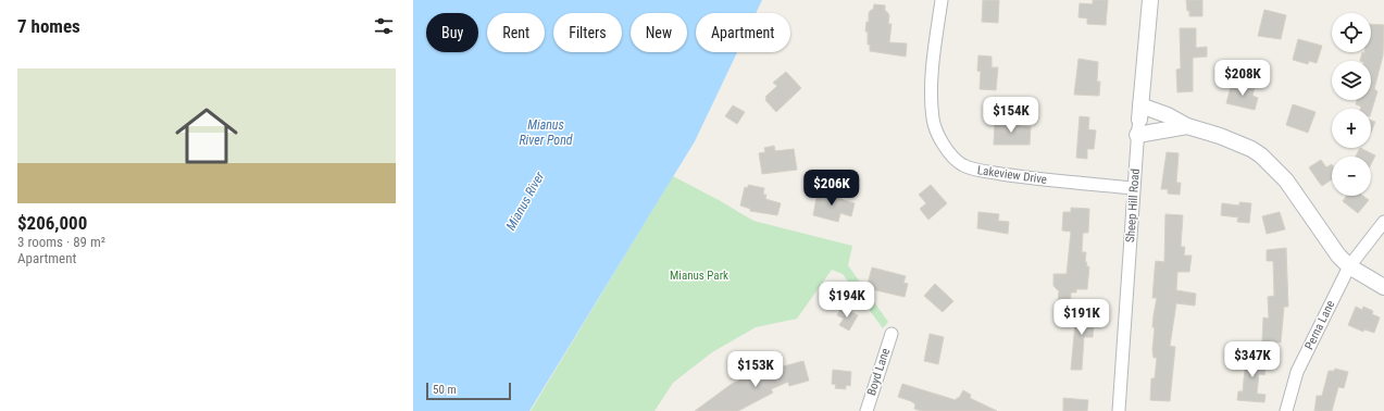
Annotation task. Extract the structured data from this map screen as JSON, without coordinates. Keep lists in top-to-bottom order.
{
  "streets": {
    "street": [
      "Lakeview Drive",
      "Sheep Hill Road",
      "Perna Lane",
      "Boyd Lane"
    ]
  },
  "crossings": [
    ["Lakeview Drive", "Sheep Hill Road"]
  ],
  "water": ["Mianus River Pond", "Mianus River"],
  "parks": ["Mianus Park"],
  "scale_bar": "50 m",
  "page": {
    "heading": "7 homes",
    "map_buttons": ["+", "−"],
    "chip": [
      "Buy",
      "Rent",
      "Filters",
      "New",
      "Apartment"
    ],
    "list": [
      {
        "name": "$206,000",
        "note": "3 rooms · 89 m² · Apartment"
      }
    ],
    "price": [
      "$208K",
      "$154K",
      "$206K",
      "$194K",
      "$191K",
      "$347K",
      "$153K"
    ],
    "scale": "50 m"
  }
}
